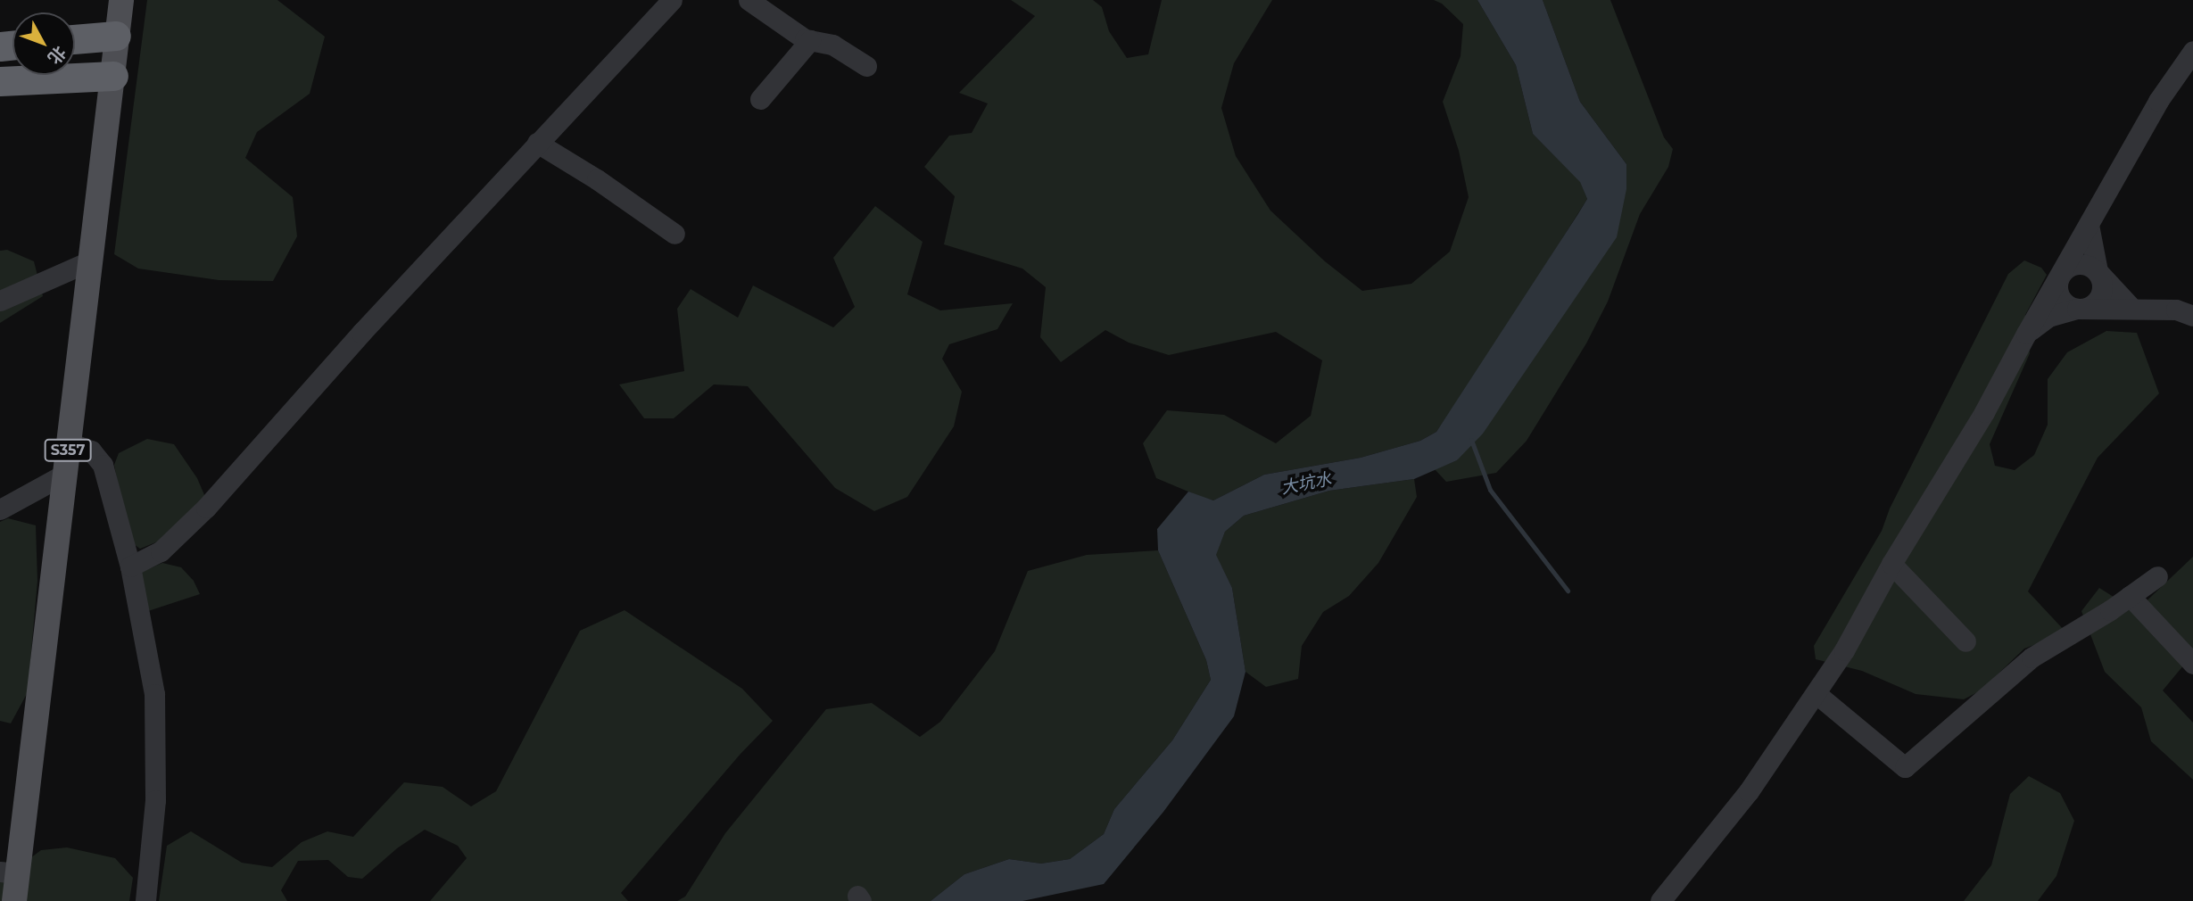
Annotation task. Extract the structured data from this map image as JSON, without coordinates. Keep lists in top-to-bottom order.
{
  "streets": {
    "main road": ["S357"]
  },
  "water": ["大坑水"],
  "north": "bottom right"
}
